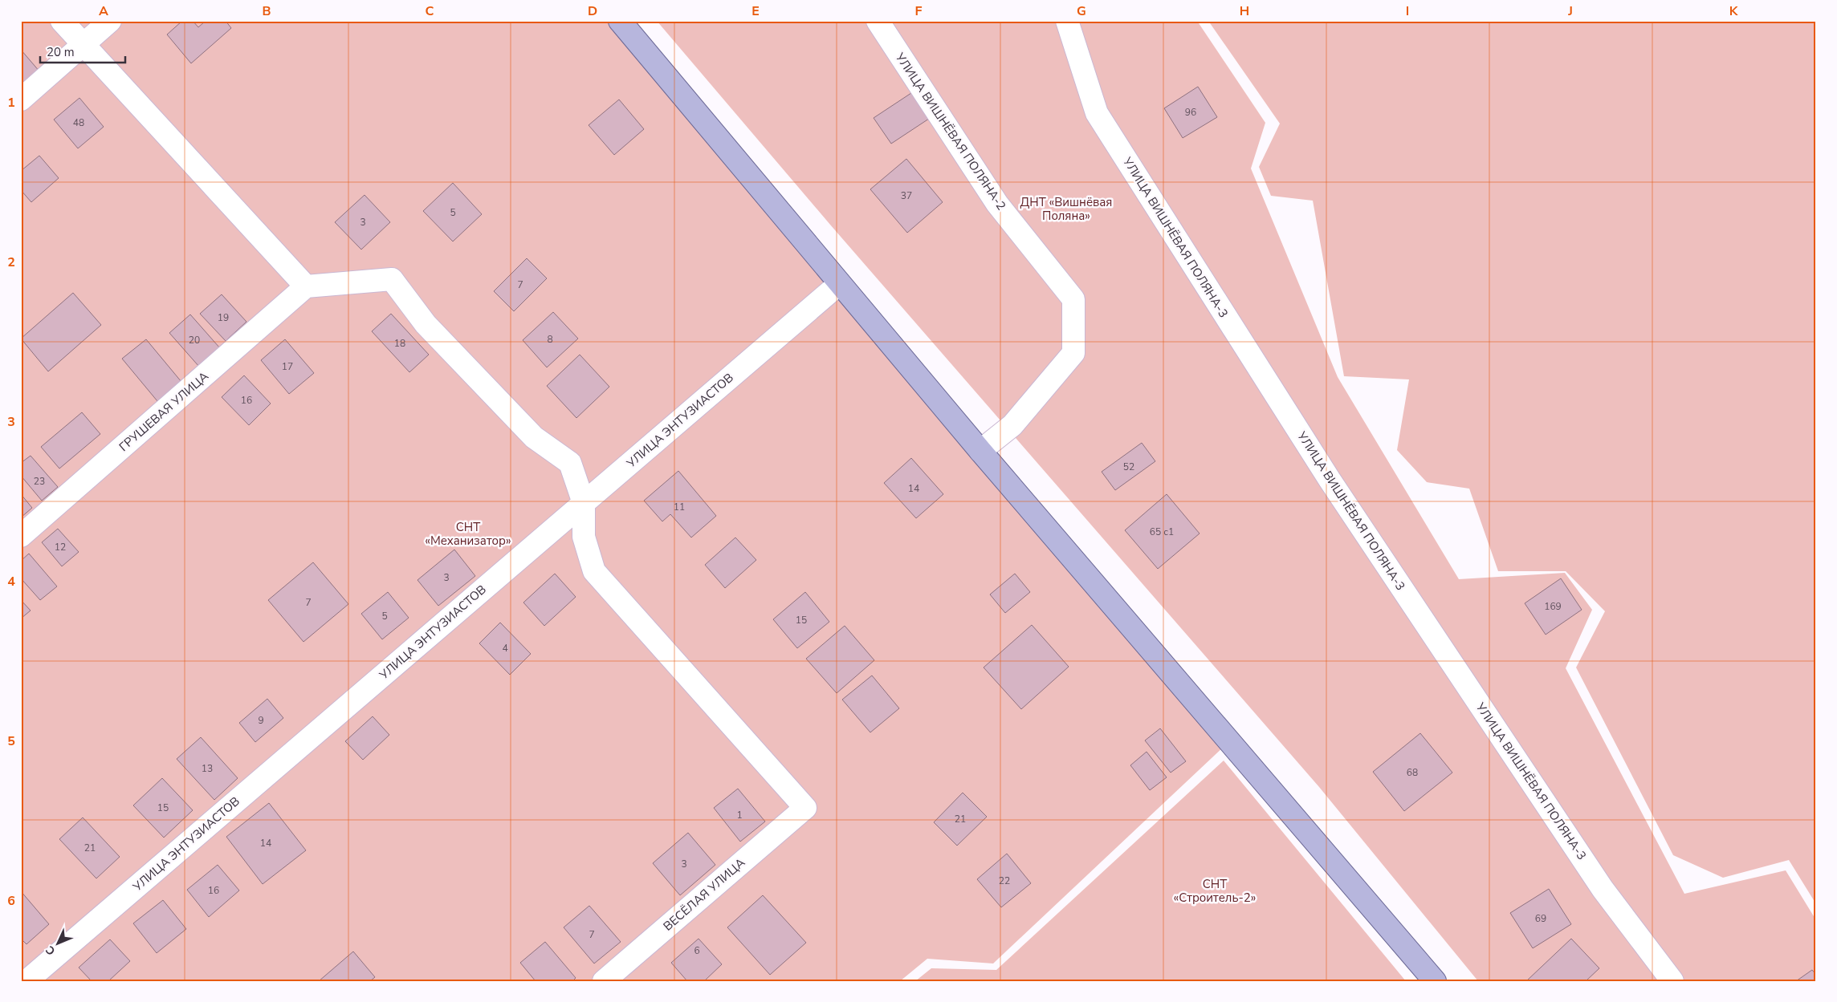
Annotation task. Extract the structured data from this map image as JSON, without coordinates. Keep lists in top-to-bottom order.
{
  "streets": {
    "street": [
      "УЛИЦА ВИШНЁВАЯ ПОЛЯНА-2",
      "УЛИЦА ВИШНЁВАЯ ПОЛЯНА-3",
      "ГРУШЕВАЯ УЛИЦА",
      "УЛИЦА ЭНТУЗИАСТОВ",
      "ВЕСЁЛАЯ УЛИЦА"
    ]
  },
  "crossings": [
    ["УЛИЦА ЭНТУЗИАСТОВ", "ВЕСЁЛАЯ УЛИЦА"]
  ],
  "parks": ["ДНТ «Вишнёвая Поляна»", "СНТ «Механизатор»", "СНТ «Строитель-2»"],
  "house_numbers": [
    "96",
    "48",
    "37",
    "5",
    "3",
    "7",
    "19",
    "8",
    "20",
    "18",
    "17",
    "16",
    "52",
    "23",
    "14",
    "11",
    "65 с1",
    "12",
    "3",
    "7",
    "169",
    "5",
    "15",
    "4",
    "9",
    "13",
    "68",
    "15",
    "1",
    "21",
    "14",
    "21",
    "3",
    "22",
    "16",
    "69",
    "7",
    "6"
  ],
  "scale_bar": "20 m",
  "north": "bottom left",
  "grid": {
    "columns": [
      "A",
      "B",
      "C",
      "D",
      "E",
      "F",
      "G",
      "H",
      "I",
      "J",
      "K"
    ],
    "rows": [
      "1",
      "2",
      "3",
      "4",
      "5",
      "6"
    ]
  }
}
